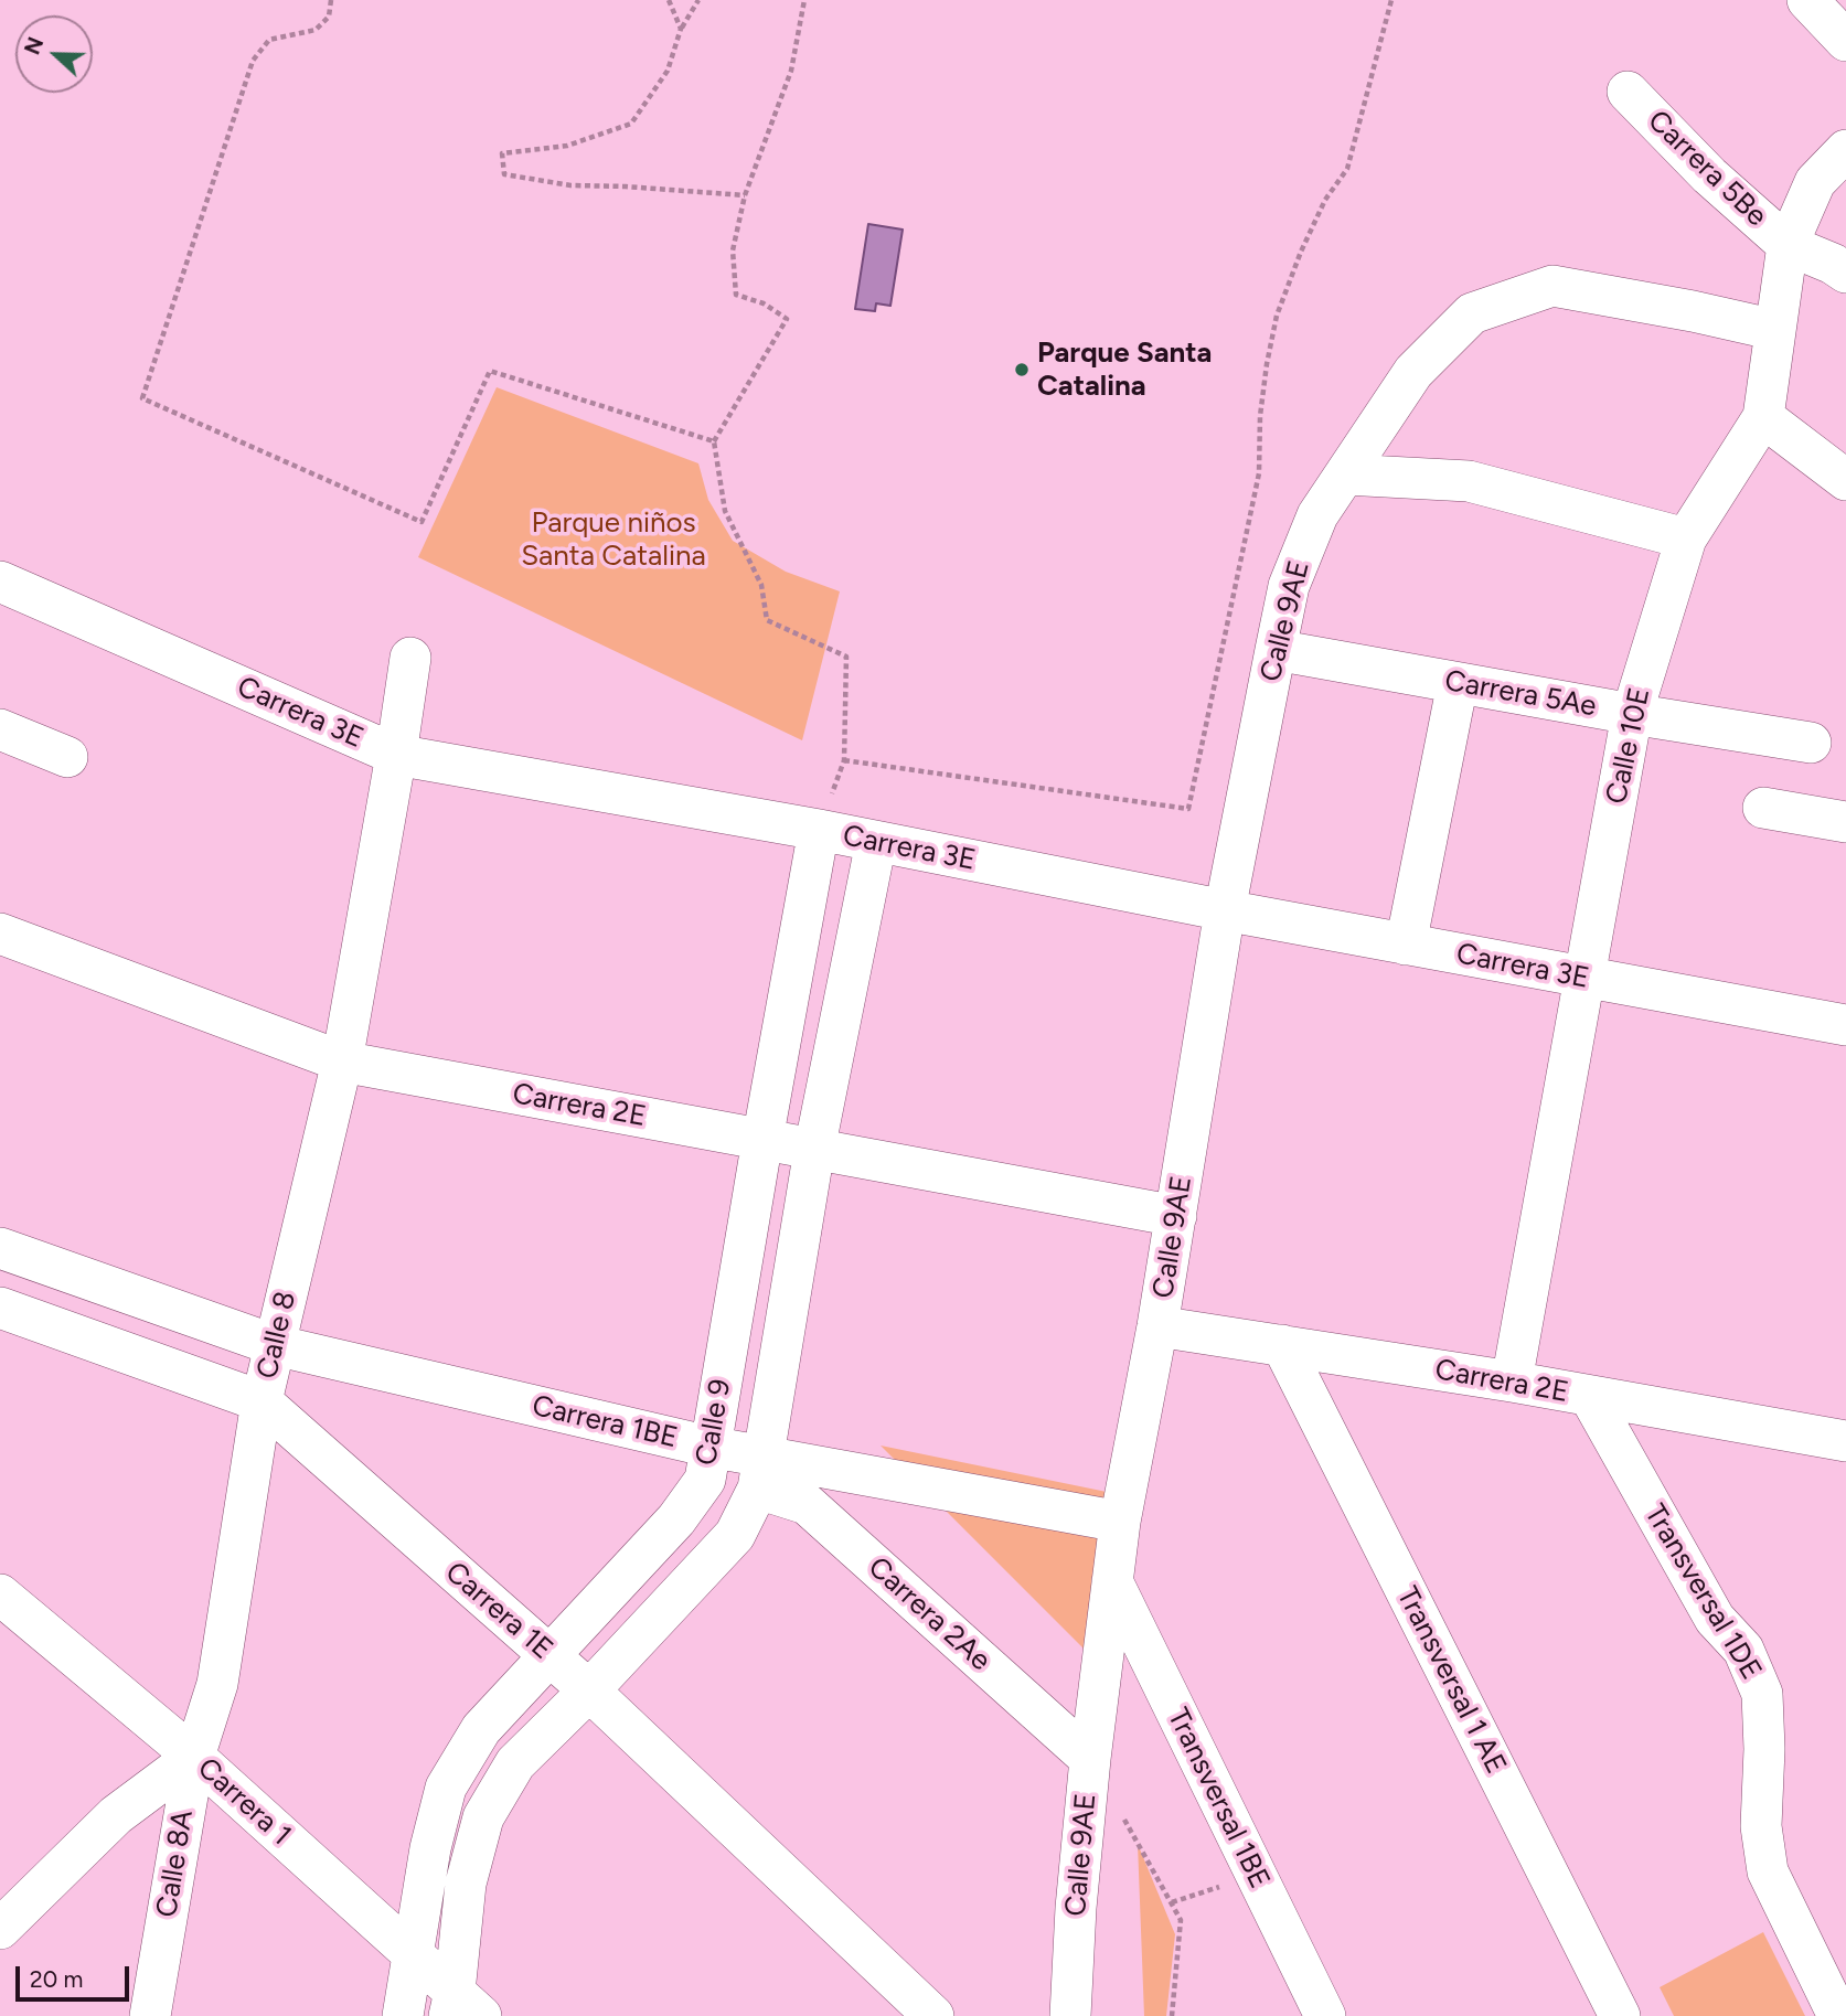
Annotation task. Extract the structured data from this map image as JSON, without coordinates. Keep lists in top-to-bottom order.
{
  "streets": {
    "street": [
      "Carrera 5Be",
      "Calle 9AE",
      "Carrera 5Ae",
      "Carrera 3E",
      "Calle 10E",
      "Carrera 2E",
      "Calle 8",
      "Carrera 1BE",
      "Calle 9",
      "Transversal 1DE",
      "Carrera 1E",
      "Carrera 2Ae",
      "Transversal 1 AE",
      "Transversal 1BE",
      "Carrera 1",
      "Calle 8A"
    ]
  },
  "crossings": [
    ["Carrera 5Be", "Calle 10E"],
    ["Calle 9AE", "Carrera 5Ae"],
    ["Calle 9AE", "Carrera 3E"],
    ["Calle 9AE", "Calle 10E"],
    ["Calle 9AE", "Carrera 2E"],
    ["Calle 9AE", "Carrera 1BE"],
    ["Calle 9AE", "Carrera 2Ae"],
    ["Calle 9AE", "Transversal 1BE"],
    ["Carrera 5Ae", "Calle 10E"],
    ["Carrera 3E", "Calle 10E"],
    ["Carrera 3E", "Calle 8"],
    ["Carrera 3E", "Calle 9"],
    ["Calle 10E", "Carrera 2E"],
    ["Carrera 2E", "Calle 8"],
    ["Carrera 2E", "Calle 9"],
    ["Carrera 2E", "Transversal 1DE"],
    ["Carrera 2E", "Transversal 1 AE"],
    ["Calle 8", "Carrera 1BE"],
    ["Calle 8", "Carrera 1E"],
    ["Calle 8", "Carrera 1"],
    ["Calle 8", "Calle 8A"],
    ["Carrera 1BE", "Calle 9"],
    ["Carrera 1BE", "Carrera 2Ae"],
    ["Calle 9", "Carrera 1E"],
    ["Calle 9", "Carrera 2Ae"],
    ["Calle 9", "Carrera 1"],
    ["Carrera 1", "Calle 8A"]
  ],
  "parks": ["Parque niños Santa Catalina"],
  "places": ["Parque Santa Catalina"],
  "scale_bar": "20 m",
  "north": "left"
}
